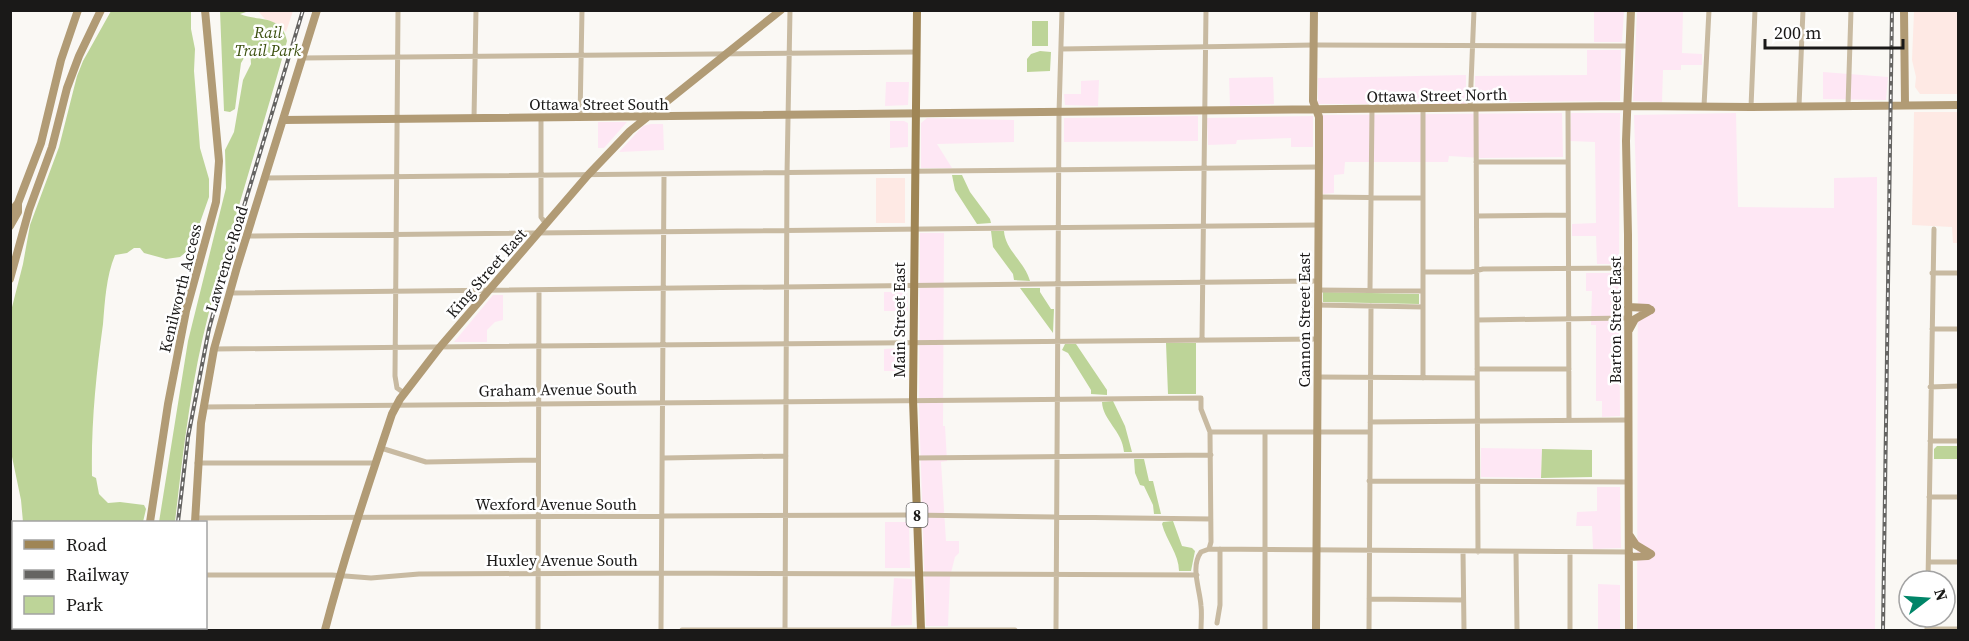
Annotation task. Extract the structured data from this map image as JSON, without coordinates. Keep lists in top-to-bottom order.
{
  "streets": {
    "main road": [
      "Ottawa Street North",
      "Ottawa Street South",
      "Lawrence Road",
      "King Street East",
      "Kenilworth Access",
      "Main Street East",
      "Cannon Street East",
      "Barton Street East",
      "8"
    ],
    "street": ["Graham Avenue South", "Wexford Avenue South", "Huxley Avenue South"]
  },
  "crossings": [
    ["Ottawa Street North", "Ottawa Street South"],
    ["Ottawa Street North", "Main Street East"],
    ["Ottawa Street North", "Cannon Street East"],
    ["Ottawa Street North", "Barton Street East"],
    ["Ottawa Street South", "Lawrence Road"],
    ["Ottawa Street South", "King Street East"],
    ["Ottawa Street South", "Main Street East"],
    ["Lawrence Road", "Graham Avenue South"],
    ["Lawrence Road", "Wexford Avenue South"],
    ["King Street East", "Graham Avenue South"],
    ["King Street East", "Wexford Avenue South"],
    ["King Street East", "Huxley Avenue South"],
    ["Main Street East", "Graham Avenue South"],
    ["Main Street East", "Wexford Avenue South"],
    ["Main Street East", "Huxley Avenue South"]
  ],
  "parks": ["Rail Trail Park"],
  "legend": ["Road", "Railway", "Park"],
  "scale_bar": "200 m",
  "north": "right"
}
